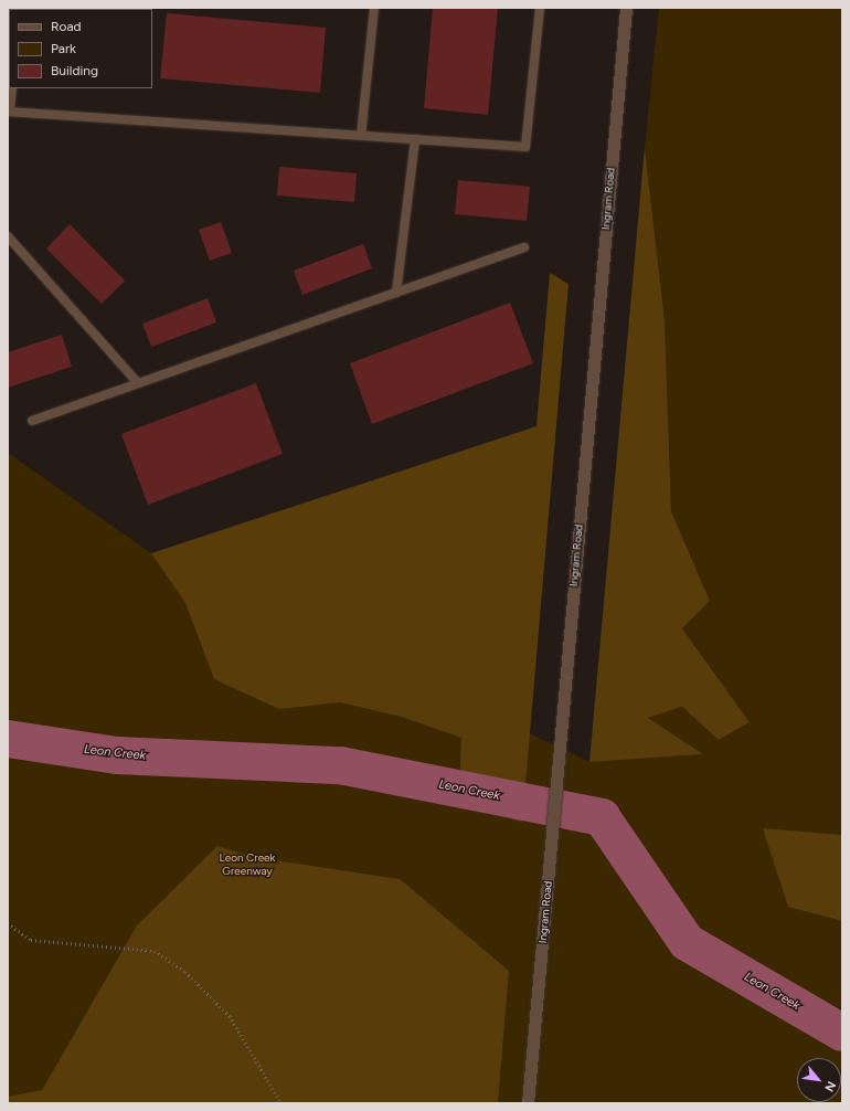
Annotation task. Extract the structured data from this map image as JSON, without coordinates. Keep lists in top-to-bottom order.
{
  "streets": {
    "street": ["Ingram Road"]
  },
  "water": ["Leon Creek"],
  "parks": ["Leon Creek Greenway"],
  "legend": ["Road", "Park", "Building"],
  "north": "bottom right"
}
